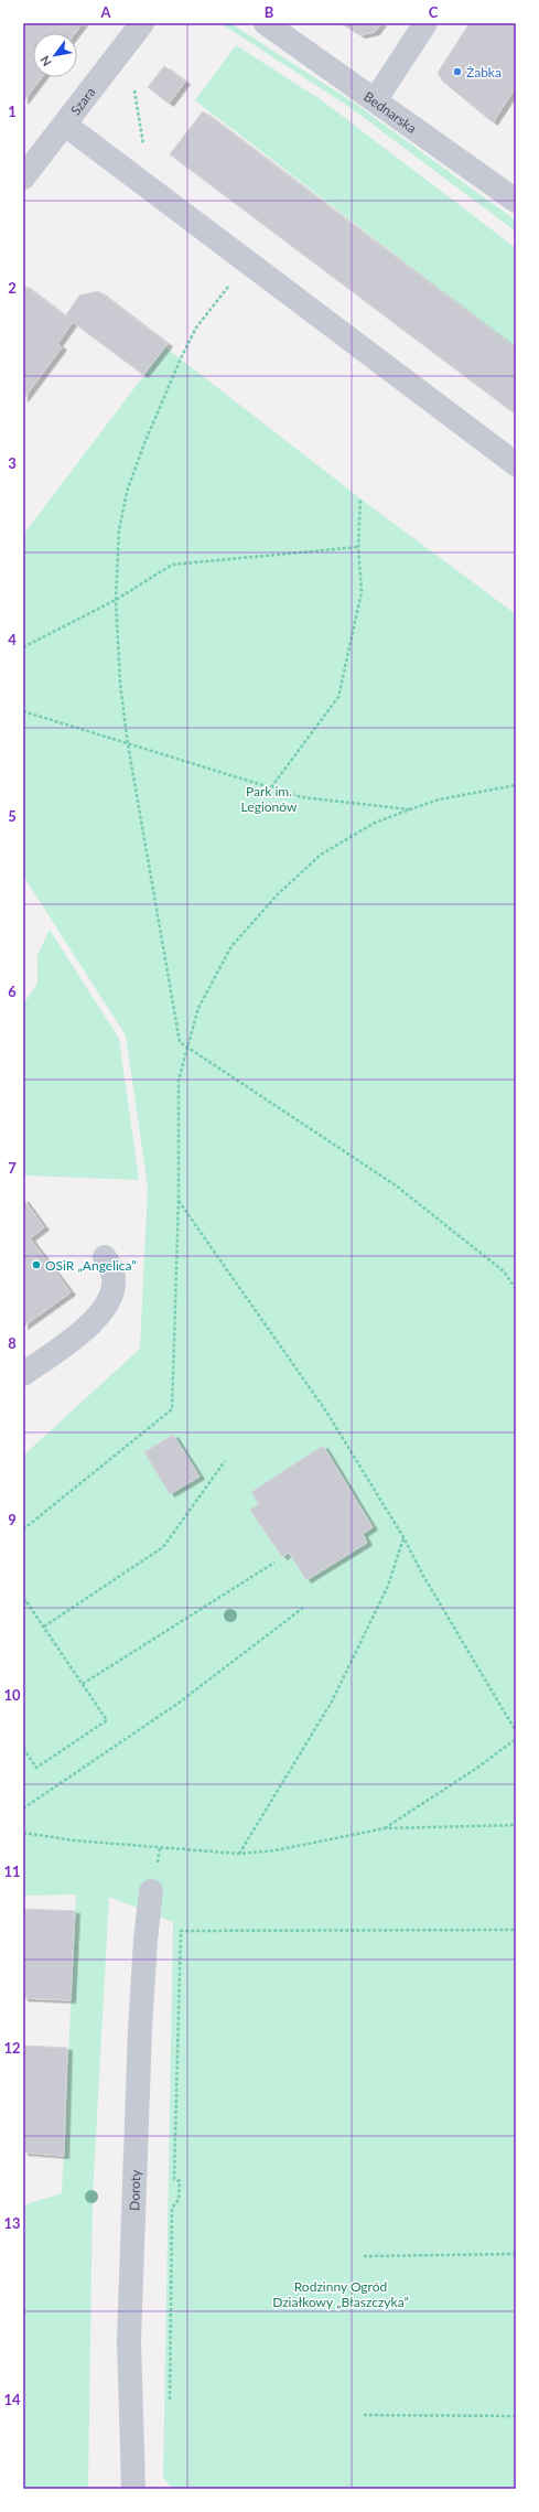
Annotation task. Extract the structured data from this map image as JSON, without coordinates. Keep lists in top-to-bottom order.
{
  "streets": {
    "street": ["Szara", "Bednarska", "Doroty"]
  },
  "parks": ["Park im. Legionów", "Rodzinny Ogród Działkowy „Błaszczyka”"],
  "places": ["Żabka", "OSiR „Angelica”"],
  "north": "bottom left",
  "grid": {
    "columns": ["A", "B", "C"],
    "rows": [
      "1",
      "2",
      "3",
      "4",
      "5",
      "6",
      "7",
      "8",
      "9",
      "10",
      "11",
      "12",
      "13",
      "14"
    ]
  }
}
